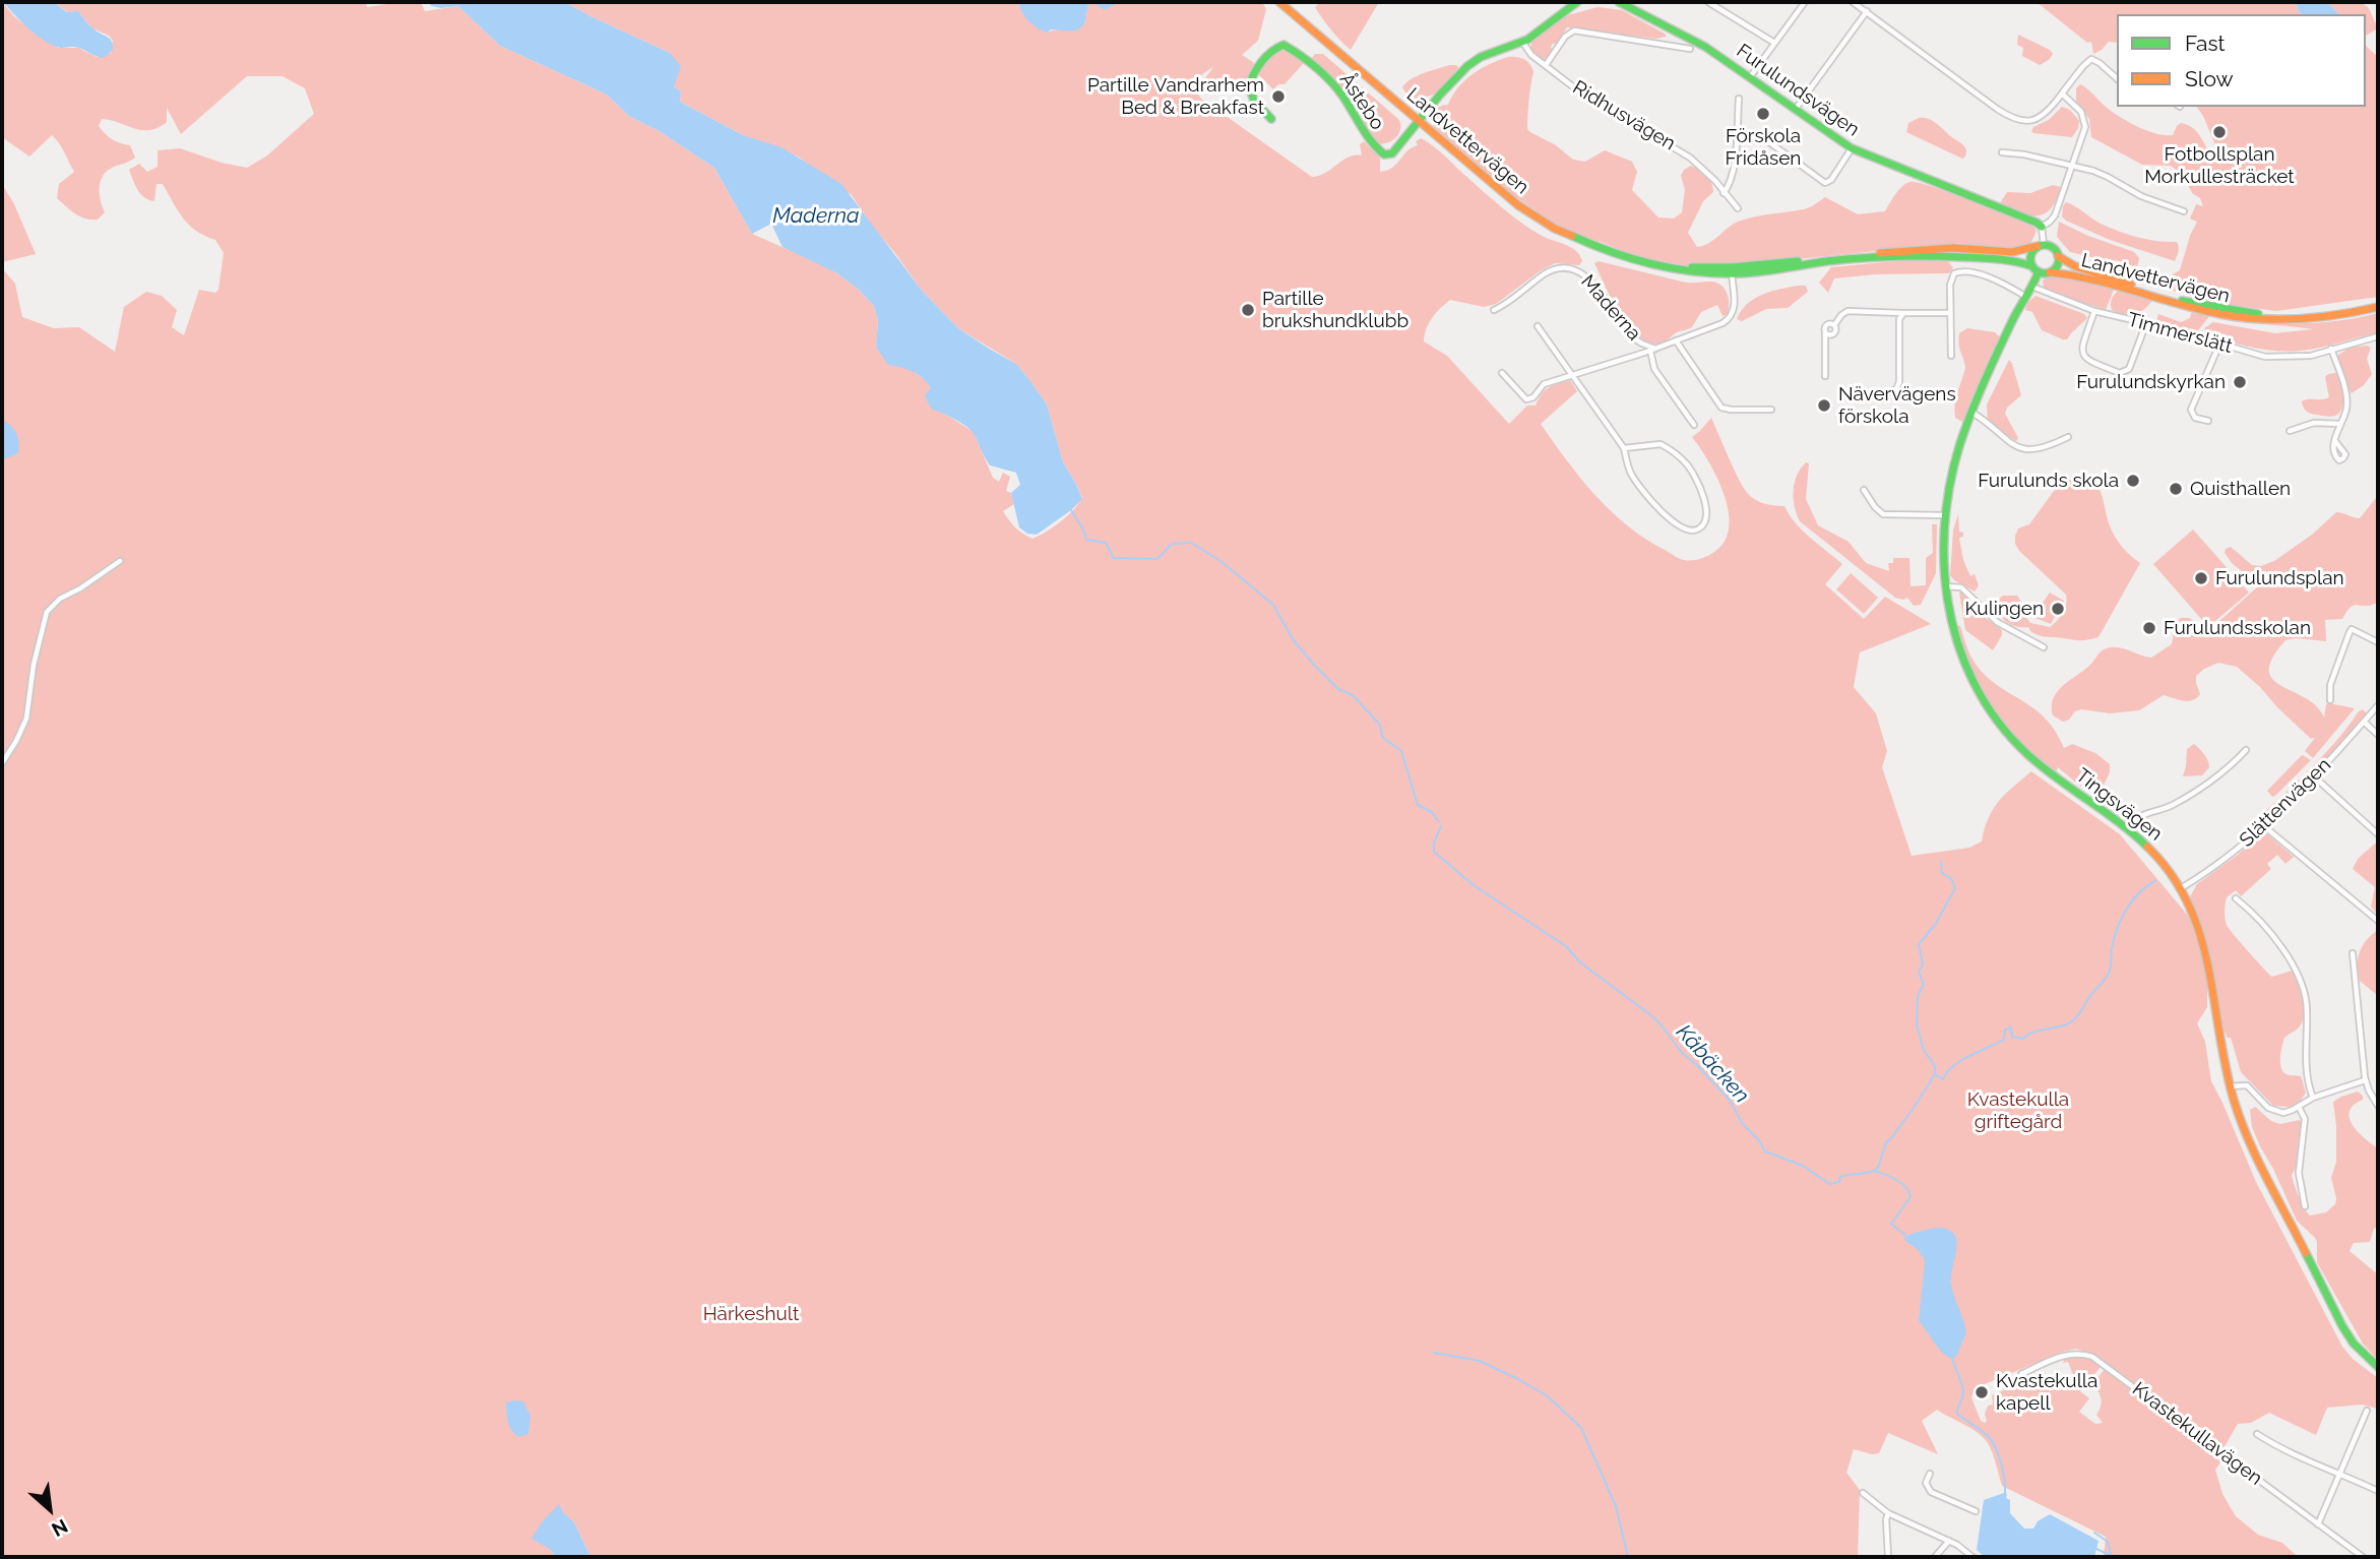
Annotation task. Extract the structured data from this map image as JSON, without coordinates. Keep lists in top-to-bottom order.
{
  "streets": {
    "street": [
      "Furulundsvägen",
      "Åstebo",
      "Ridhusvägen",
      "Landvettervägen",
      "Maderna",
      "Timmerslätt",
      "Slättenvägen",
      "Tingsvägen",
      "Kvastekullavägen"
    ]
  },
  "crossings": [
    ["Åstebo", "Landvettervägen"],
    ["Landvettervägen", "Tingsvägen"],
    ["Timmerslätt", "Tingsvägen"],
    ["Slättenvägen", "Tingsvägen"]
  ],
  "water": ["Maderna", "Kåbäcken"],
  "parks": ["Kvastekulla griftegård", "Härkeshult"],
  "places": [
    "Partille Vandrarhem Bed & Breakfast",
    "Förskola Fridåsen",
    "Fotbollsplan Morkullesträcket",
    "Partille brukshundklubb",
    "Furulundskyrkan",
    "Nävervägens förskola",
    "Furulunds skola",
    "Quisthallen",
    "Furulundsplan",
    "Kulingen",
    "Furulundsskolan",
    "Kvastekulla kapell"
  ],
  "legend": ["Fast", "Slow"],
  "north": "bottom right"
}
